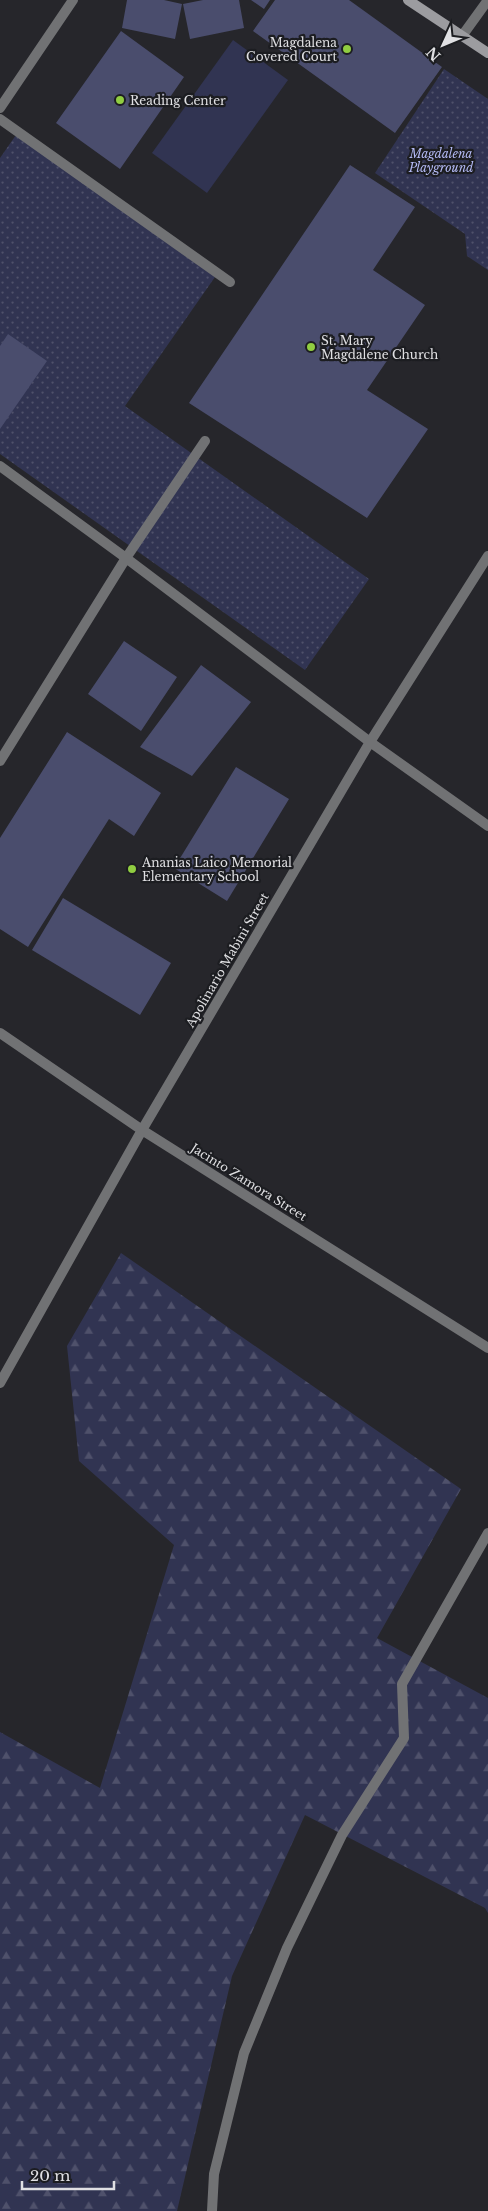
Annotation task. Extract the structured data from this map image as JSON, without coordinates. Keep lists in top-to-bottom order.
{
  "streets": {
    "street": ["Apolinario Mabini Street", "Jacinto Zamora Street"]
  },
  "crossings": [
    ["Apolinario Mabini Street", "Jacinto Zamora Street"]
  ],
  "parks": ["Magdalena Playground"],
  "places": [
    "Magdalena Covered Court",
    "Reading Center",
    "St. Mary Magdalene Church",
    "Ananias Laico Memorial Elementary School"
  ],
  "scale_bar": "20 m",
  "north": "bottom left"
}
